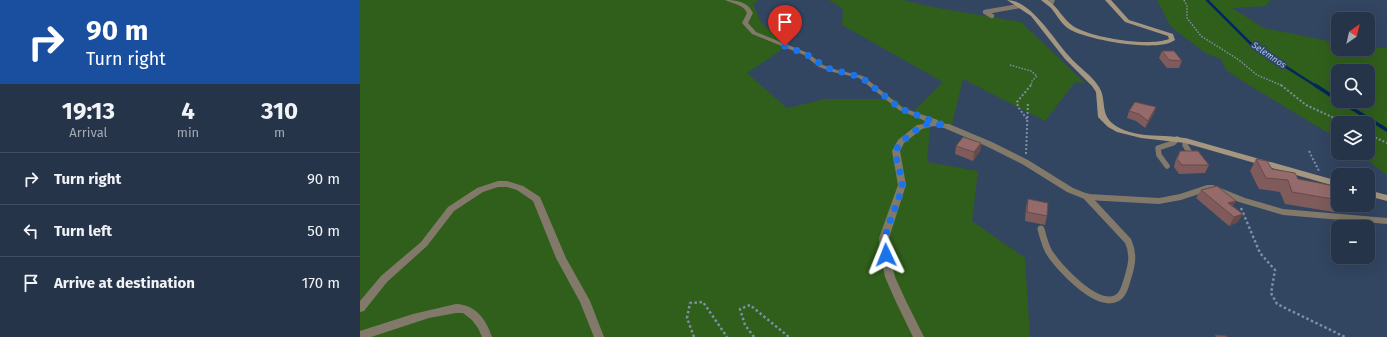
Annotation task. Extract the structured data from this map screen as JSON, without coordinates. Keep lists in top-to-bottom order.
{
  "water": ["Selemnos"],
  "north": "top right",
  "page": {
    "turn": ["90 m", "Turn right"],
    "map_buttons": ["+", "−"],
    "eta": [
      "19:13",
      "Arrival",
      "4",
      "min",
      "310",
      "m"
    ],
    "list": [
      {
        "name": "Turn right",
        "value": "90 m"
      },
      {
        "name": "Turn left",
        "value": "50 m"
      },
      {
        "name": "Arrive at destination",
        "value": "170 m"
      }
    ]
  }
}
